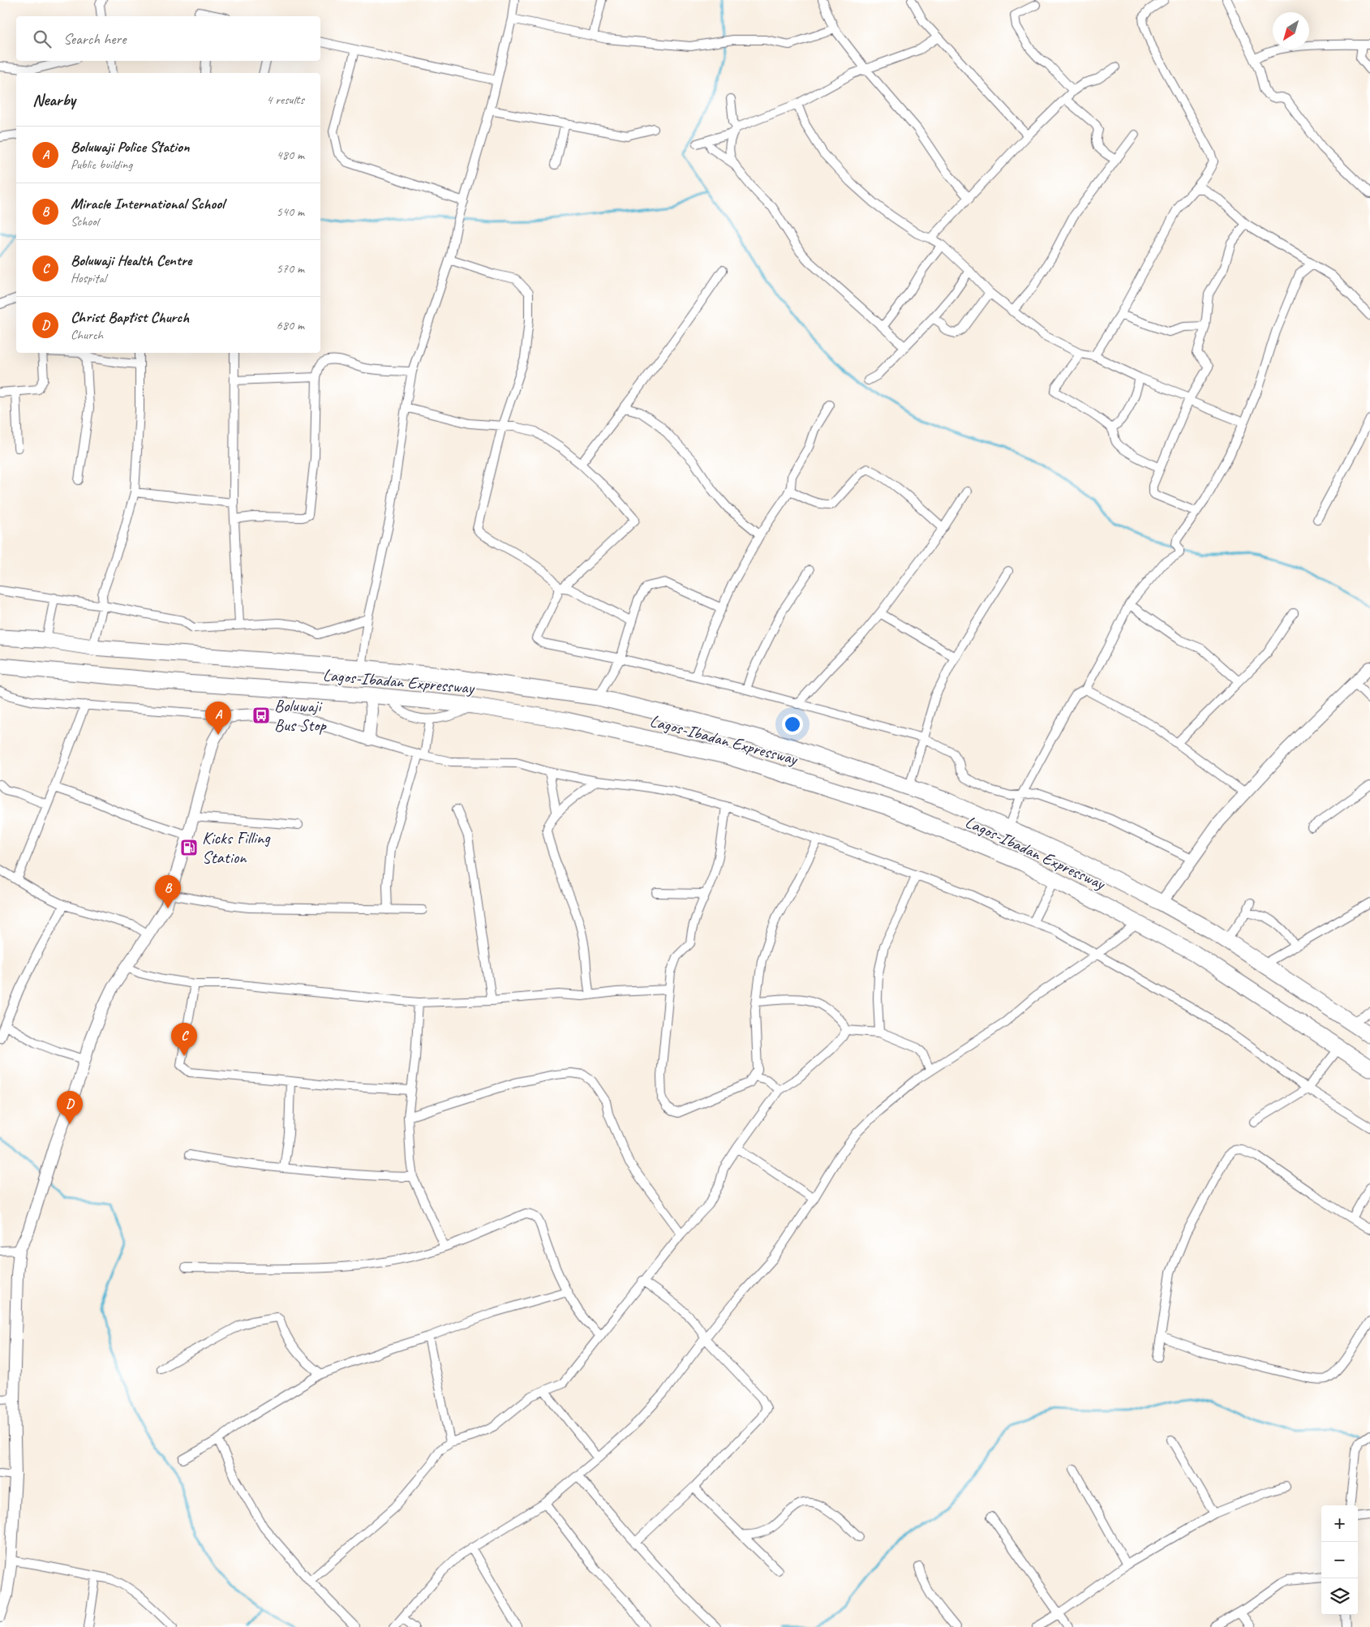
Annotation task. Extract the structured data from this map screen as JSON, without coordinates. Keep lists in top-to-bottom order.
{
  "streets": {
    "highway": ["Lagos-Ibadan Expressway"]
  },
  "places": {
    "bus stop": ["Boluwaji Bus Stop"],
    "fuel station": ["Kicks Filling Station"]
  },
  "north": "bottom left",
  "page": {
    "search": "Search here",
    "heading": ["Nearby", "4 results"],
    "list": [
      {
        "mark": "A",
        "name": "Boluwaji Police Station",
        "note": "Public building",
        "value": "480 m"
      },
      {
        "mark": "B",
        "name": "Miracle International School",
        "note": "School",
        "value": "540 m"
      },
      {
        "mark": "C",
        "name": "Boluwaji Health Centre",
        "note": "Hospital",
        "value": "570 m"
      },
      {
        "mark": "D",
        "name": "Christ Baptist Church",
        "note": "Church",
        "value": "680 m"
      }
    ],
    "pins": [
      "A",
      "B",
      "C",
      "D"
    ],
    "map_buttons": ["+", "−"]
  }
}
